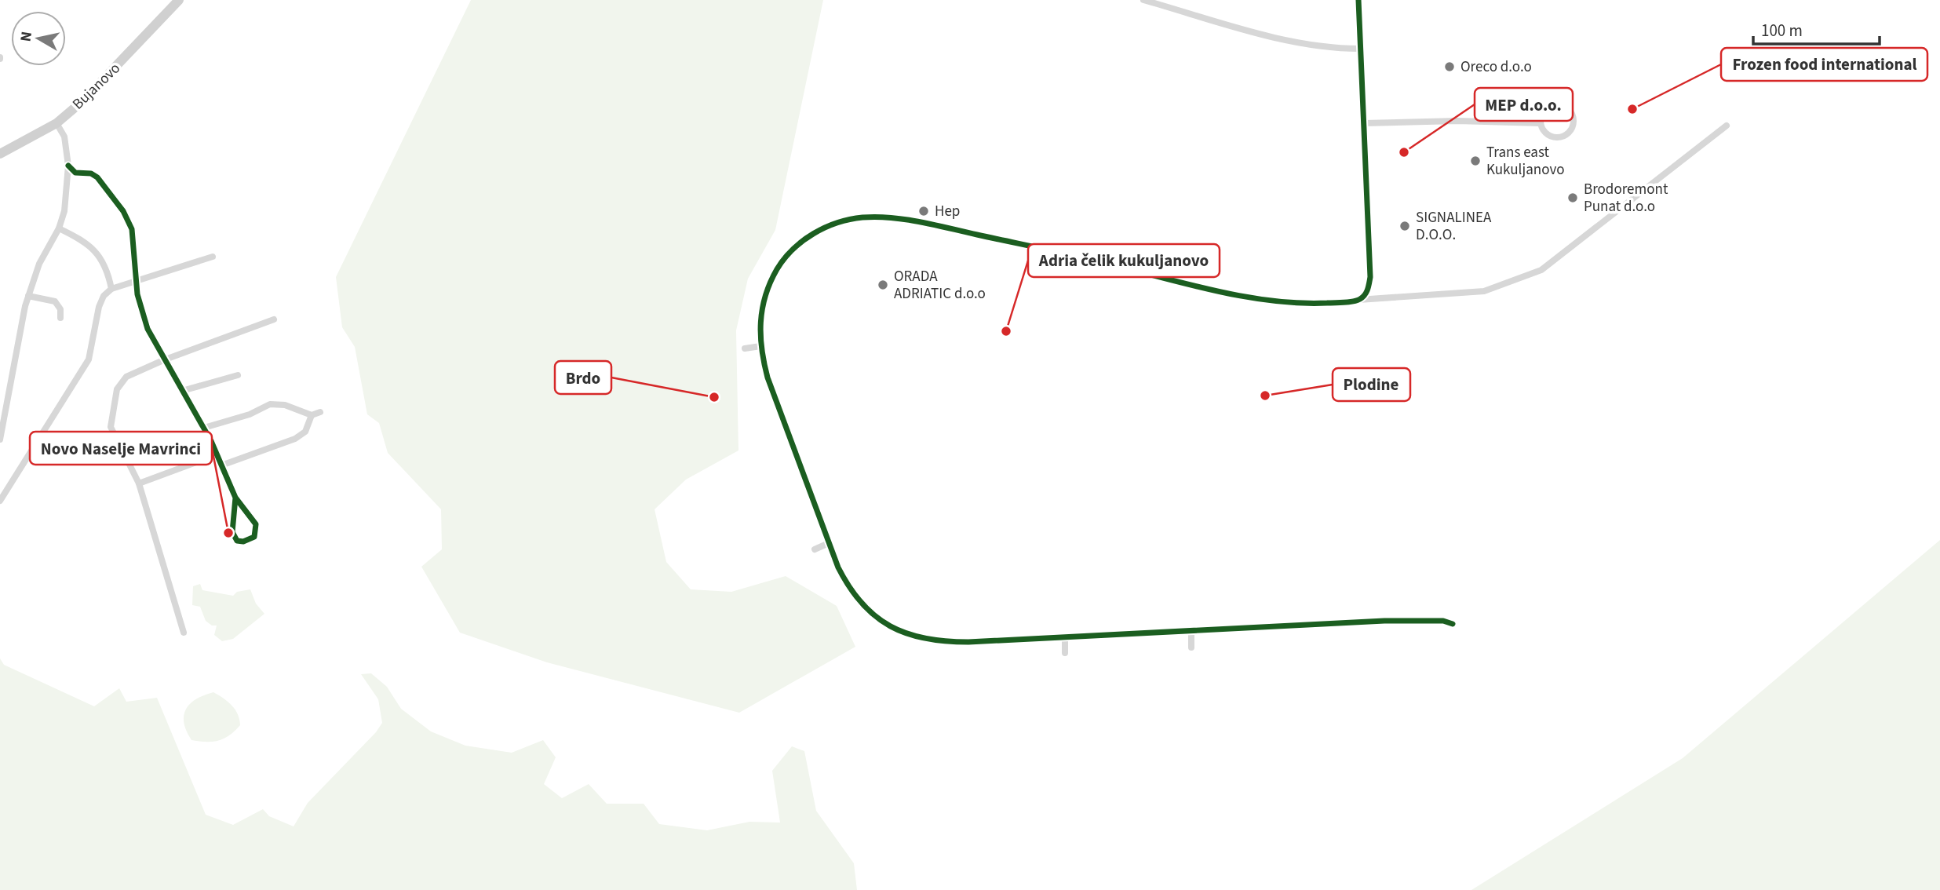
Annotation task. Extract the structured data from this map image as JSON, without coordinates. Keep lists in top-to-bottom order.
{
  "streets": {
    "main road": ["Bujanovo"]
  },
  "places": [
    "Oreco d.o.o",
    "Frozen food international",
    "MEP d.o.o.",
    "Trans east Kukuljanovo",
    "Brodoremont Punat d.o.o",
    "Hep",
    "SIGNALINEA D.O.O.",
    "ORADA ADRIATIC d.o.o",
    "Adria čelik kukuljanovo",
    "Plodine",
    "Brdo",
    "Novo Naselje Mavrinci"
  ],
  "scale_bar": "100 m",
  "north": "left"
}
